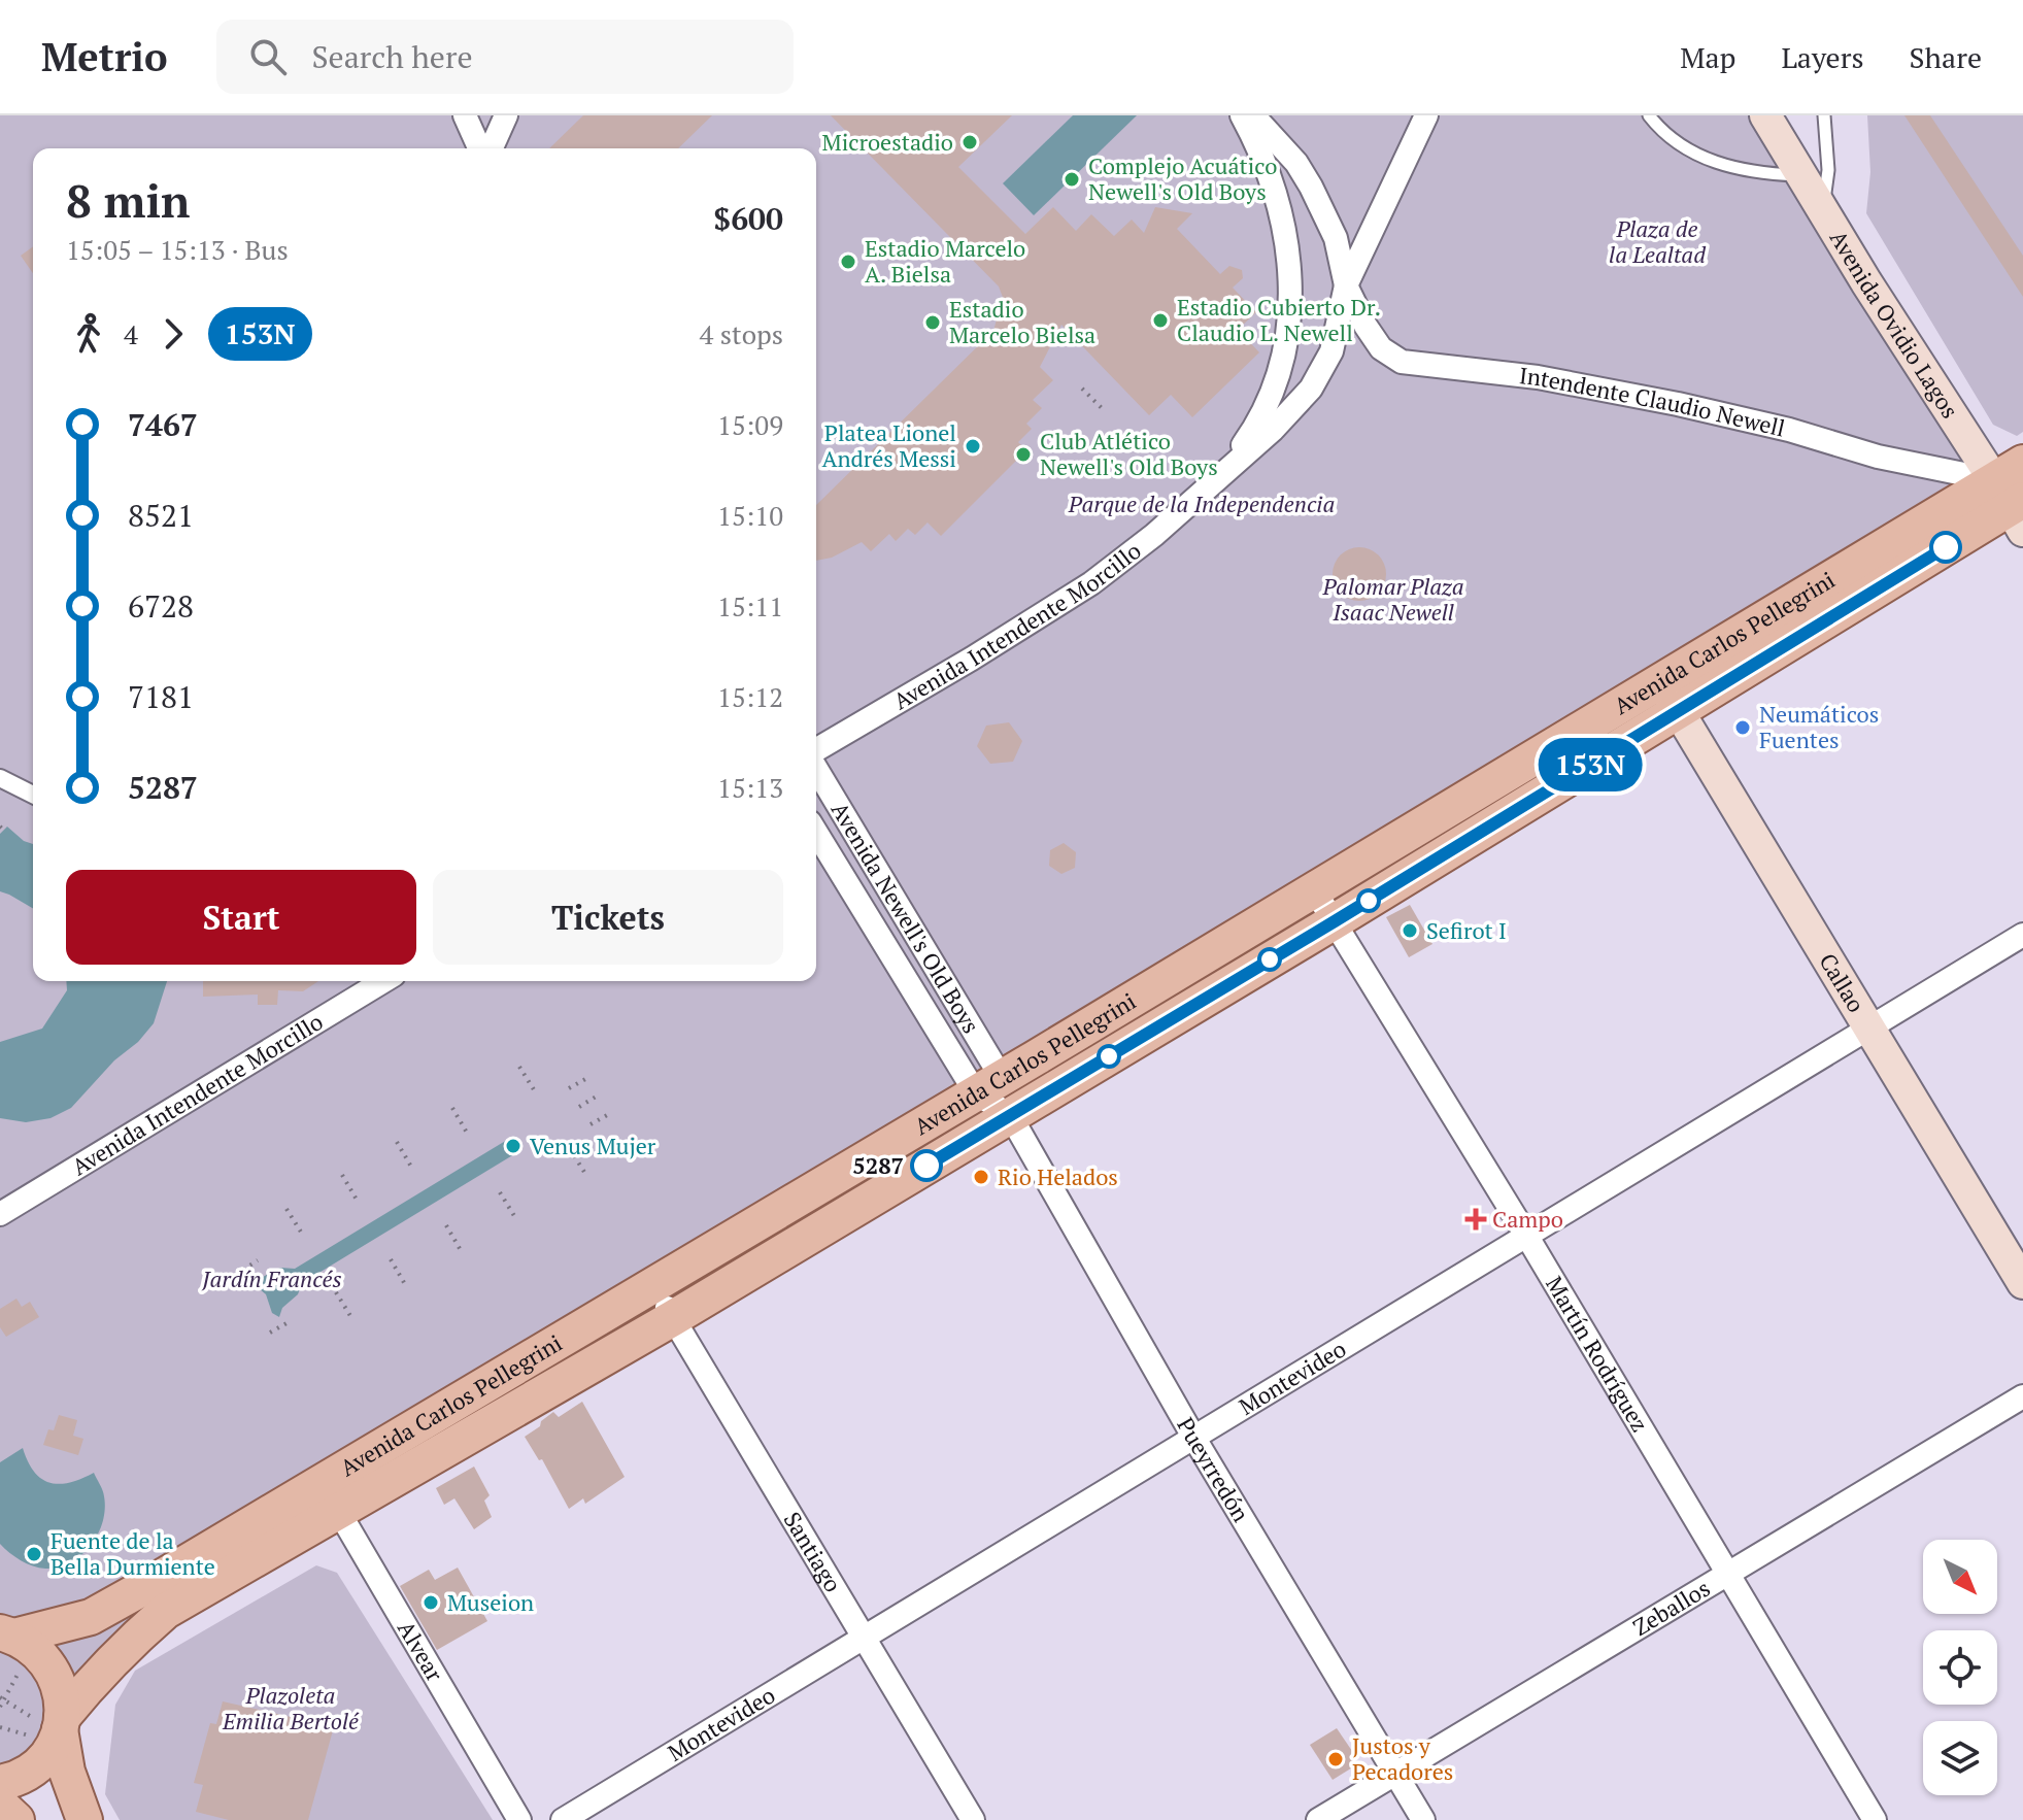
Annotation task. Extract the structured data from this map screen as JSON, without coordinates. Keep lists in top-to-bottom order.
{
  "streets": {
    "main road": ["Avenida Ovidio Lagos", "Avenida Carlos Pellegrini", "Callao"],
    "street": [
      "Intendente Claudio Newell",
      "Avenida Intendente Morcillo",
      "Avenida Newell's Old Boys",
      "Martín Rodríguez",
      "Montevideo",
      "Pueyrredón",
      "Santiago",
      "Zeballos",
      "Alvear"
    ]
  },
  "crossings": [
    ["Avenida Ovidio Lagos", "Intendente Claudio Newell"],
    ["Avenida Ovidio Lagos", "Avenida Carlos Pellegrini"],
    ["Intendente Claudio Newell", "Avenida Intendente Morcillo"],
    ["Intendente Claudio Newell", "Avenida Carlos Pellegrini"],
    ["Avenida Carlos Pellegrini", "Avenida Newell's Old Boys"],
    ["Avenida Carlos Pellegrini", "Callao"],
    ["Avenida Carlos Pellegrini", "Martín Rodríguez"],
    ["Avenida Carlos Pellegrini", "Pueyrredón"],
    ["Avenida Carlos Pellegrini", "Santiago"],
    ["Avenida Carlos Pellegrini", "Alvear"],
    ["Avenida Newell's Old Boys", "Pueyrredón"],
    ["Callao", "Montevideo"],
    ["Martín Rodríguez", "Montevideo"],
    ["Martín Rodríguez", "Zeballos"],
    ["Montevideo", "Pueyrredón"],
    ["Montevideo", "Santiago"],
    ["Pueyrredón", "Zeballos"]
  ],
  "parks": [
    "Plaza de la Lealtad",
    "Parque de la Independencia",
    "Palomar Plaza Isaac Newell",
    "Jardín Francés",
    "Plazoleta Emilia Bertolé"
  ],
  "places": {
    "other": [
      "Microestadio",
      "Complejo Acuático Newell's Old Boys",
      "Estadio Marcelo A. Bielsa",
      "Estadio Cubierto Dr. Claudio L. Newell",
      "Estadio Marcelo Bielsa",
      "Platea Lionel Andrés Messi",
      "Club Atlético Newell's Old Boys",
      "Neumáticos Fuentes",
      "Sefirot I",
      "Venus Mujer",
      "5287",
      "Rio Helados",
      "Fuente de la Bella Durmiente",
      "Museion",
      "Justos y Pecadores"
    ],
    "health": ["Campo"]
  },
  "lines": ["bus line 153N"],
  "north": "bottom right",
  "page": {
    "header": "Metrio",
    "search": "Search here",
    "nav": ["Map", "Layers", "Share"],
    "on_map": "153N",
    "heading": ["8 min", "15:05 – 15:13 · Bus", "$600"],
    "legs": ["4", "153N", "4 stops"],
    "list": [
      {
        "name": "7467",
        "value": "15:09"
      },
      {
        "name": "8521",
        "value": "15:10"
      },
      {
        "name": "6728",
        "value": "15:11"
      },
      {
        "name": "7181",
        "value": "15:12"
      },
      {
        "name": "5287",
        "value": "15:13"
      }
    ],
    "buttons": ["Start", "Tickets"]
  }
}
